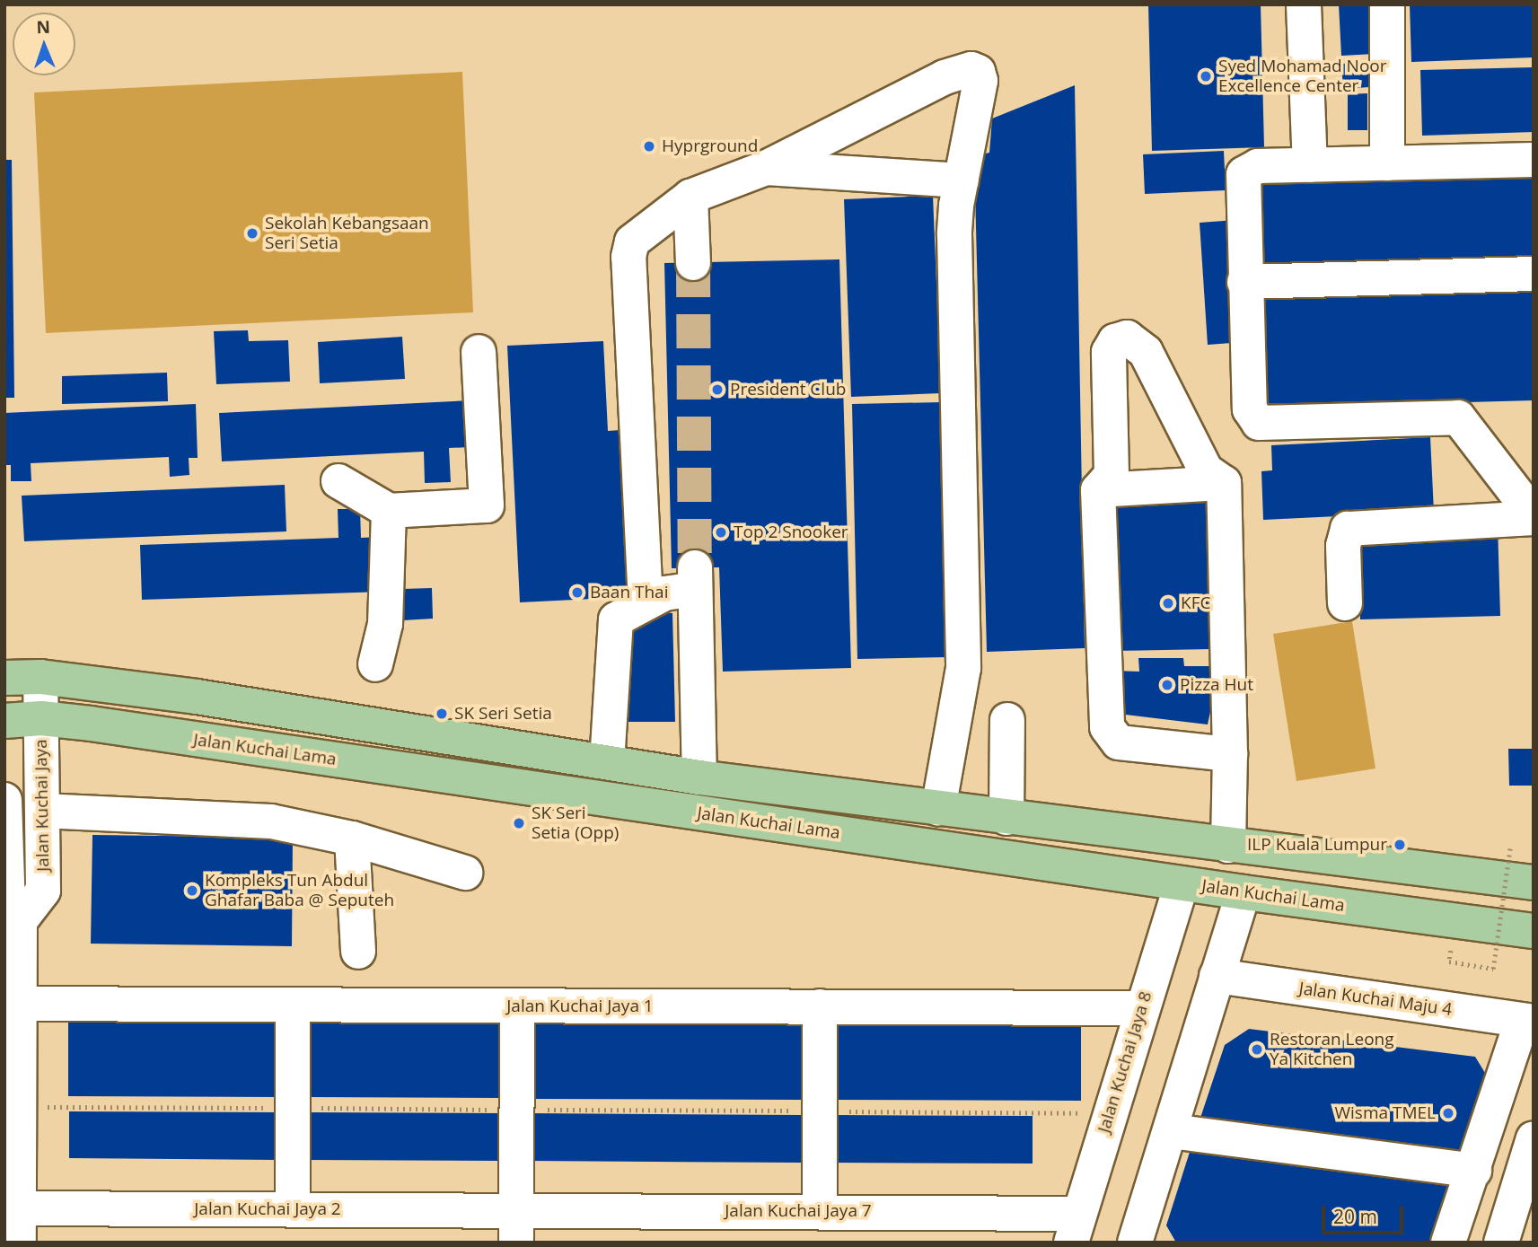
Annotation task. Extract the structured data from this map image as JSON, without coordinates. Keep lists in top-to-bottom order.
{
  "streets": {
    "main road": ["Jalan Kuchai Lama"],
    "street": [
      "Jalan Kuchai Jaya",
      "Jalan Kuchai Maju 4",
      "Jalan Kuchai Jaya 1",
      "Jalan Kuchai Jaya 8",
      "Jalan Kuchai Jaya 2",
      "Jalan Kuchai Jaya 7"
    ]
  },
  "crossings": [
    ["Jalan Kuchai Lama", "Jalan Kuchai Jaya"],
    ["Jalan Kuchai Lama", "Jalan Kuchai Jaya 8"],
    ["Jalan Kuchai Jaya 1", "Jalan Kuchai Jaya 8"],
    ["Jalan Kuchai Jaya 8", "Jalan Kuchai Jaya 7"],
    ["Jalan Kuchai Jaya 2", "Jalan Kuchai Jaya 7"]
  ],
  "places": [
    "Syed Mohamad Noor Excellence Center",
    "Hyprground",
    "Sekolah Kebangsaan Seri Setia",
    "President Club",
    "Top 2 Snooker",
    "Baan Thai",
    "KFC",
    "Pizza Hut",
    "SK Seri Setia",
    "SK Seri Setia (Opp)",
    "ILP Kuala Lumpur",
    "Kompleks Tun Abdul Ghafar Baba @ Seputeh",
    "Restoran Leong Ya Kitchen",
    "Wisma TMEL"
  ],
  "scale_bar": "20 m",
  "north": "top"
}
